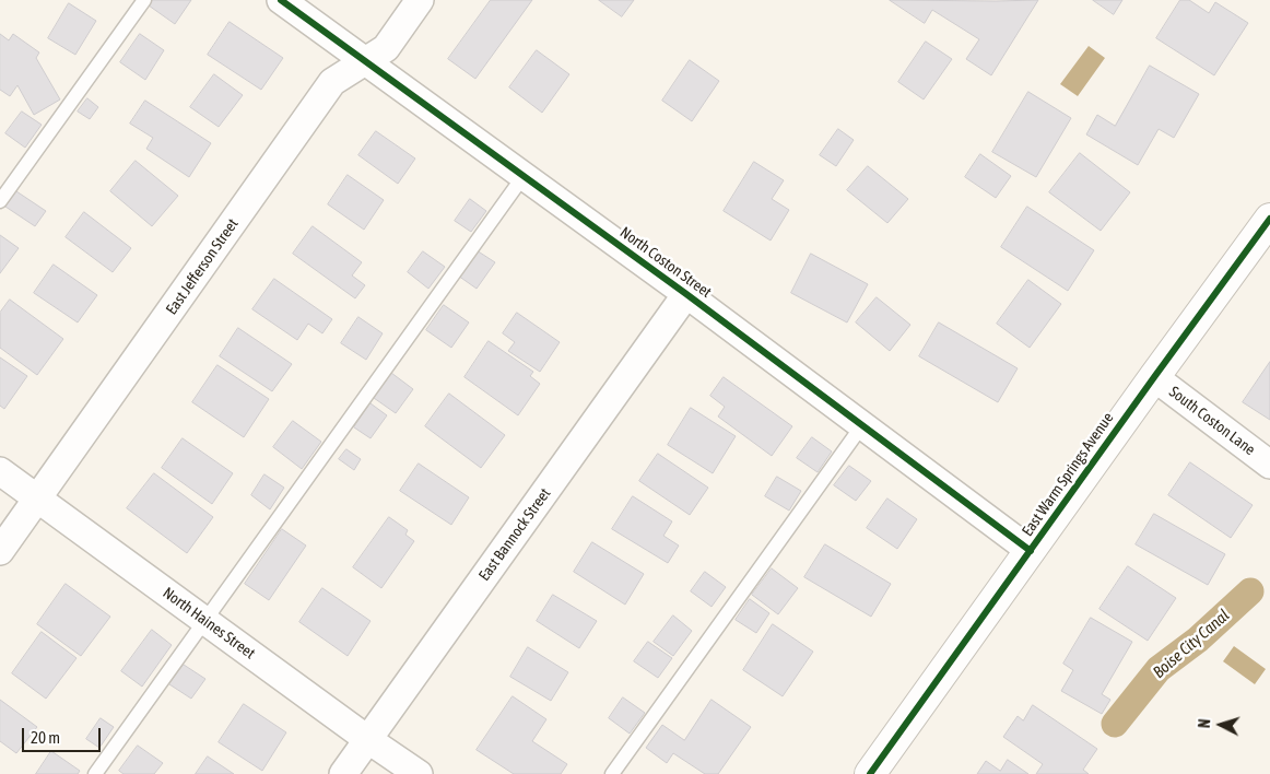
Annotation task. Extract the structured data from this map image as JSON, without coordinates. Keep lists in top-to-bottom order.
{
  "streets": {
    "street": [
      "North Coston Street",
      "East Jefferson Street",
      "South Coston Lane",
      "East Warm Springs Avenue",
      "East Bannock Street",
      "North Haines Street"
    ]
  },
  "crossings": [
    ["North Coston Street", "East Jefferson Street"],
    ["North Coston Street", "East Warm Springs Avenue"],
    ["North Coston Street", "East Bannock Street"],
    ["East Jefferson Street", "North Haines Street"],
    ["South Coston Lane", "East Warm Springs Avenue"],
    ["East Bannock Street", "North Haines Street"]
  ],
  "water": ["Boise City Canal"],
  "scale_bar": "20 m",
  "north": "left"
}
